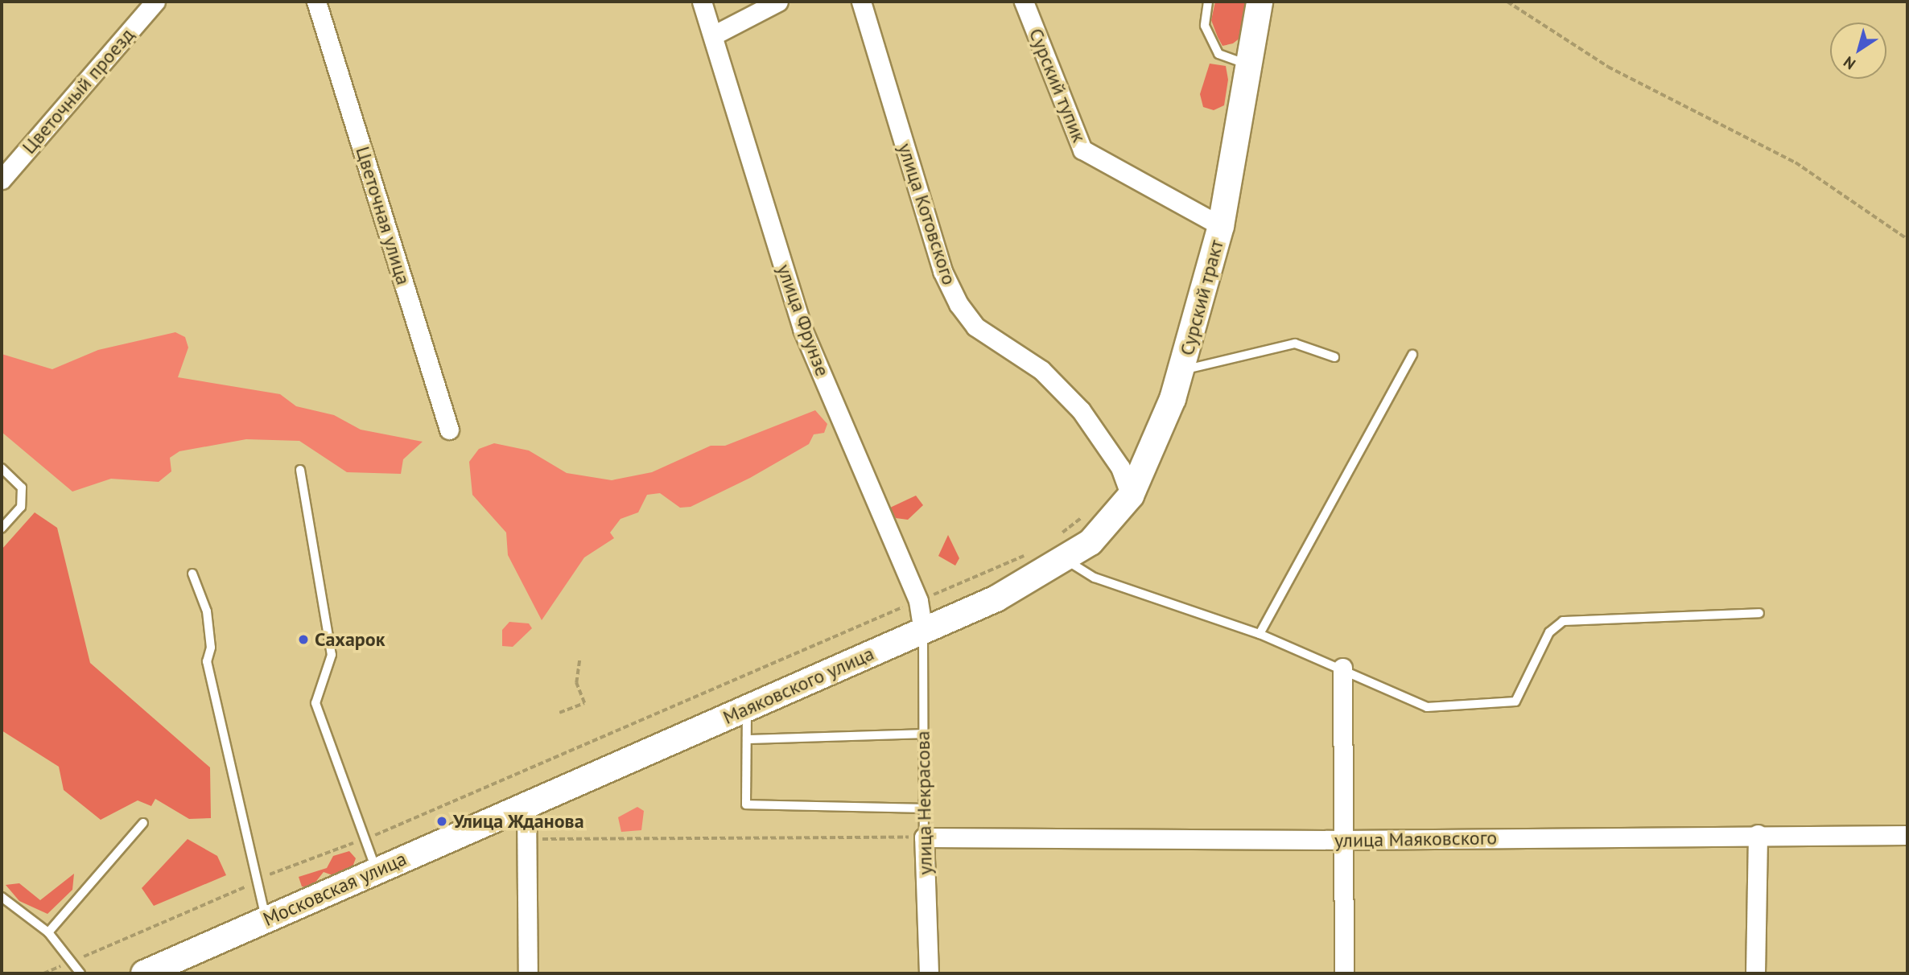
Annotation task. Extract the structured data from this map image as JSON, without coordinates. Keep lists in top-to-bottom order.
{
  "streets": {
    "street": [
      "Сурский тупик",
      "Цветочный проезд",
      "улица Котовского",
      "Цветочная улица",
      "Сурский тракт",
      "улица Фрунзе",
      "Маяковского улица",
      "улица Некрасова",
      "улица Маяковского",
      "Московская улица"
    ]
  },
  "crossings": [
    ["Сурский тупик", "Сурский тракт"],
    ["улица Котовского", "Сурский тракт"],
    ["Сурский тракт", "Маяковского улица"],
    ["улица Фрунзе", "Маяковского улица"],
    ["улица Фрунзе", "улица Некрасова"],
    ["Маяковского улица", "улица Некрасова"],
    ["Маяковского улица", "Московская улица"],
    ["улица Некрасова", "улица Маяковского"]
  ],
  "places": ["Сахарок", "Улица Жданова"],
  "north": "bottom left"
}
